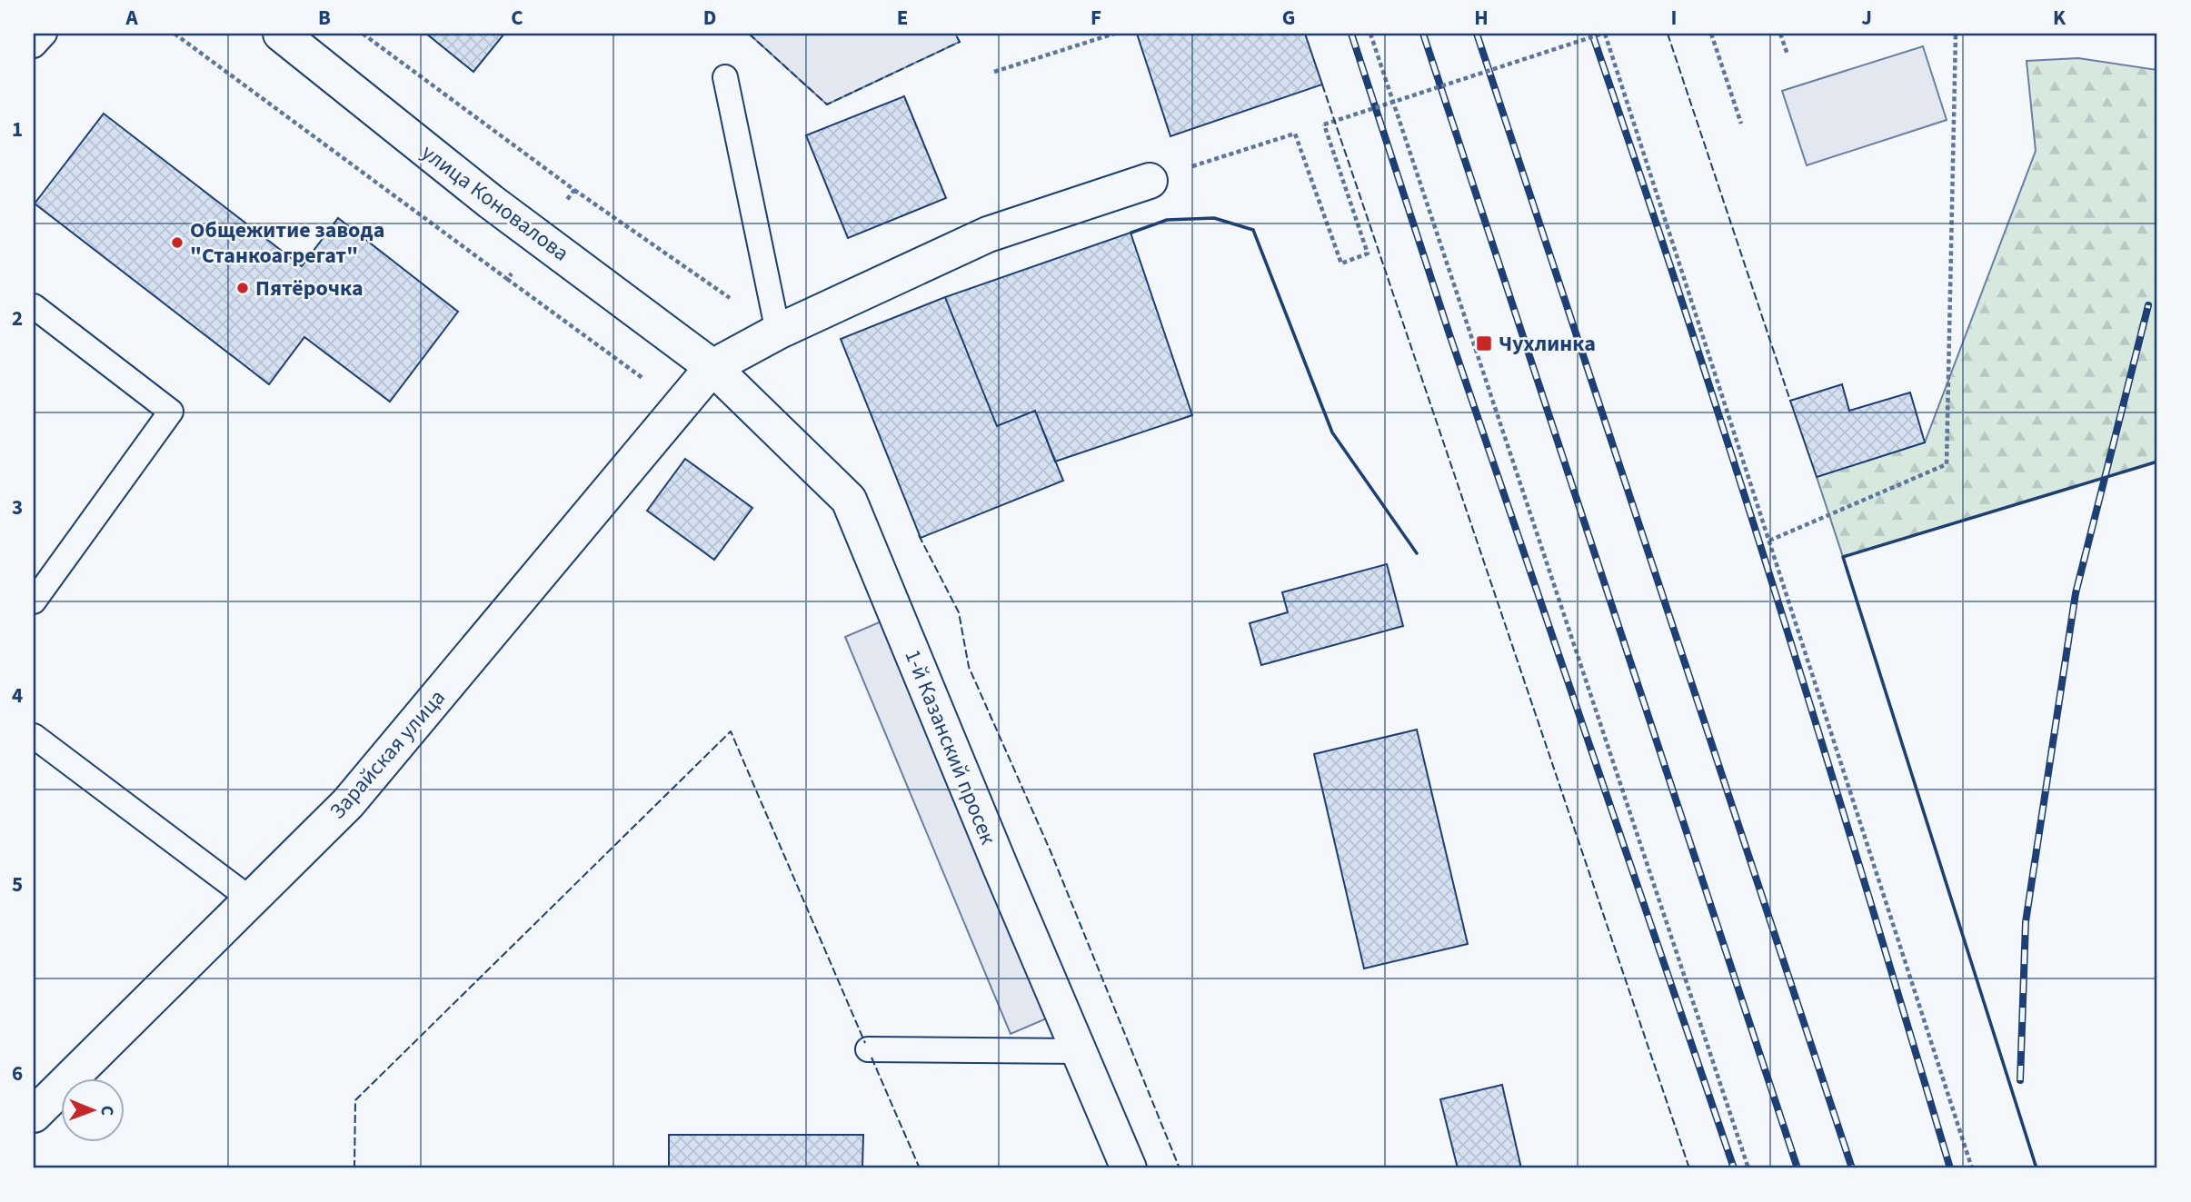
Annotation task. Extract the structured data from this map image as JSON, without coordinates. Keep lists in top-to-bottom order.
{
  "streets": {
    "street": ["улица Коновалова", "1-й Казанский просек", "Зарайская улица"]
  },
  "crossings": [
    ["улица Коновалова", "1-й Казанский просек"],
    ["улица Коновалова", "Зарайская улица"],
    ["1-й Казанский просек", "Зарайская улица"]
  ],
  "places": {
    "other": ["Общежитие завода \"Станкоагрегат\"", "Пятёрочка"],
    "transit": ["Чухлинка"]
  },
  "north": "right",
  "grid": {
    "columns": [
      "A",
      "B",
      "C",
      "D",
      "E",
      "F",
      "G",
      "H",
      "I",
      "J",
      "K"
    ],
    "rows": [
      "1",
      "2",
      "3",
      "4",
      "5",
      "6"
    ]
  }
}
